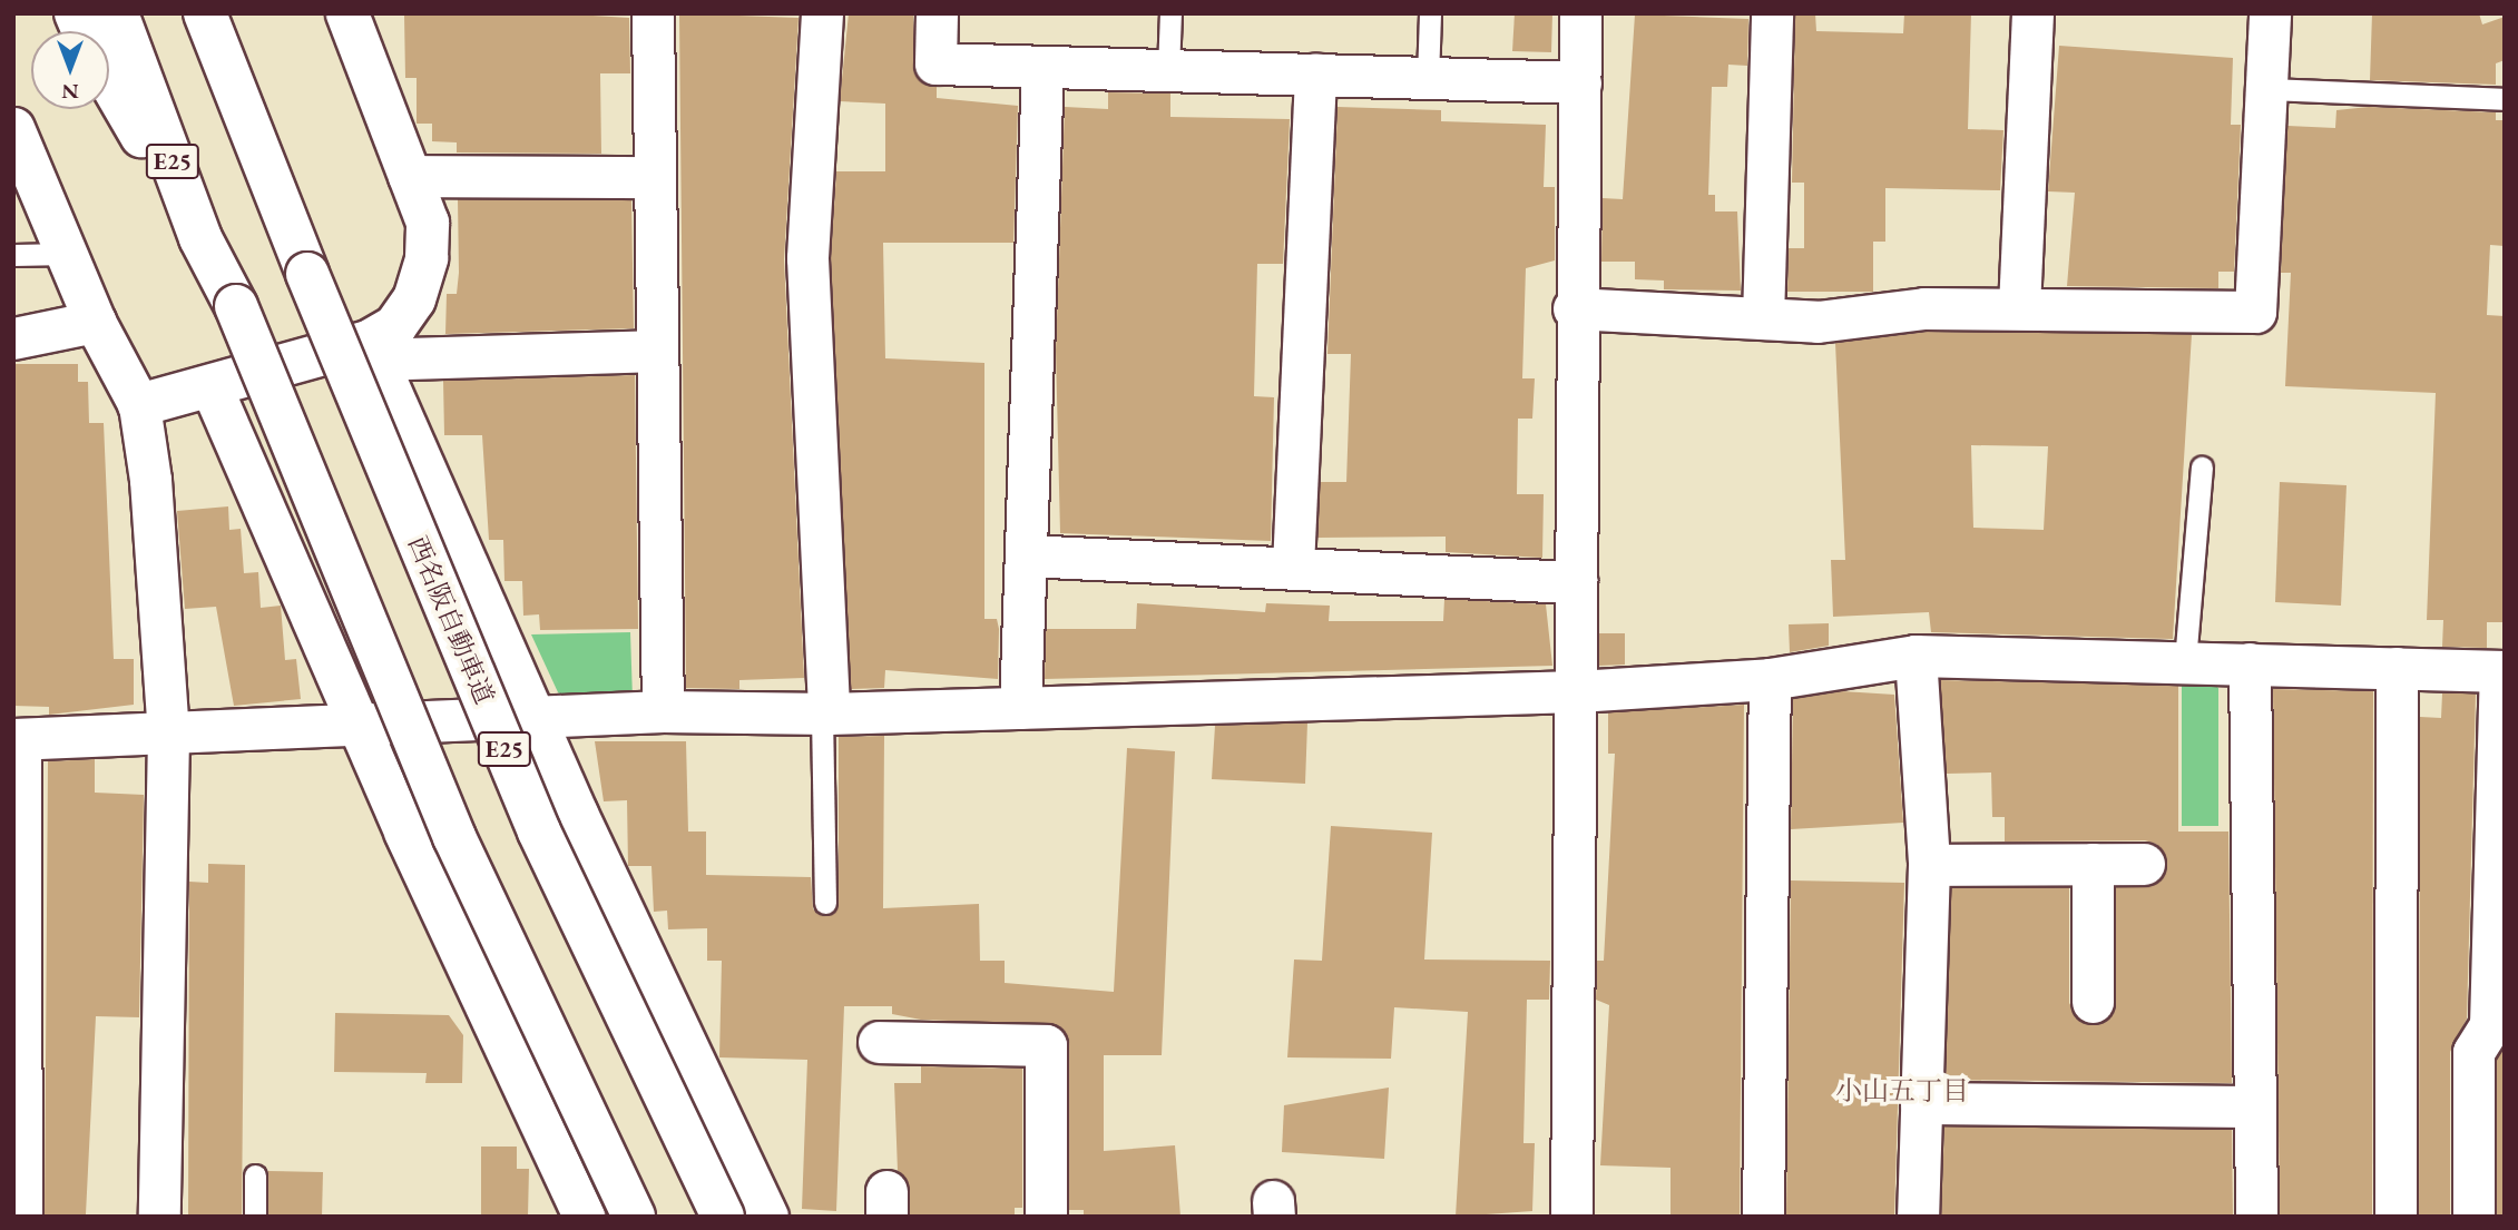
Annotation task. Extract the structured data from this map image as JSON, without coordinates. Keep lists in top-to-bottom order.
{
  "streets": {
    "main road": ["E25", "西名阪自動車道"]
  },
  "districts": ["小山五丁目"],
  "north": "bottom"
}
